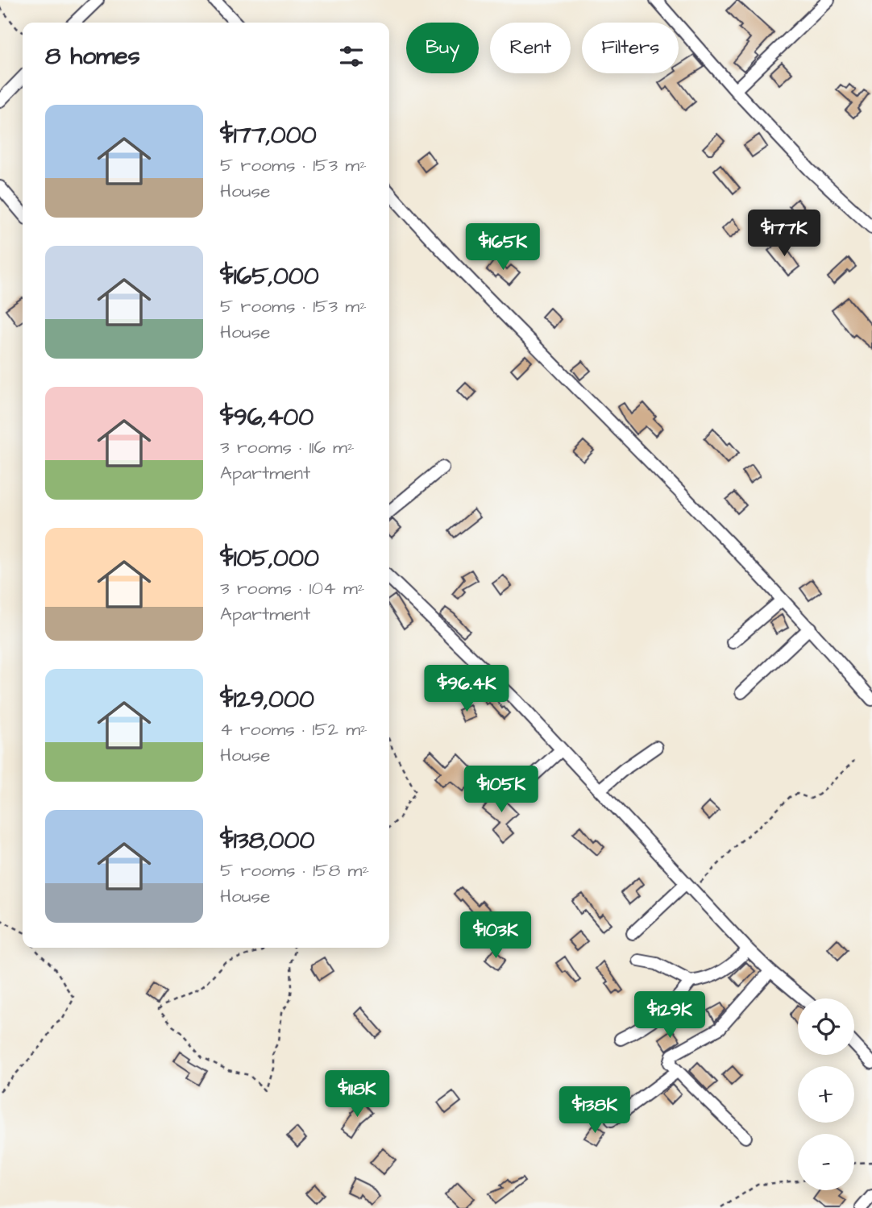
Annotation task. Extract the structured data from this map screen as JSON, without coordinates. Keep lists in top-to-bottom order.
{
  "page": {
    "chip": ["Buy", "Rent", "Filters"],
    "heading": "8 homes",
    "list": [
      {
        "name": "$177,000",
        "note": "5 rooms · 153 m² · House"
      },
      {
        "name": "$165,000",
        "note": "5 rooms · 153 m² · House"
      },
      {
        "name": "$96,400",
        "note": "3 rooms · 116 m² · Apartment"
      },
      {
        "name": "$105,000",
        "note": "3 rooms · 104 m² · Apartment"
      },
      {
        "name": "$129,000",
        "note": "4 rooms · 152 m² · House"
      },
      {
        "name": "$138,000",
        "note": "5 rooms · 158 m² · House"
      }
    ],
    "price": [
      "$177K",
      "$165K",
      "$96.4K",
      "$105K",
      "$103K",
      "$129K",
      "$118K",
      "$138K"
    ],
    "map_buttons": ["+", "−"]
  }
}
